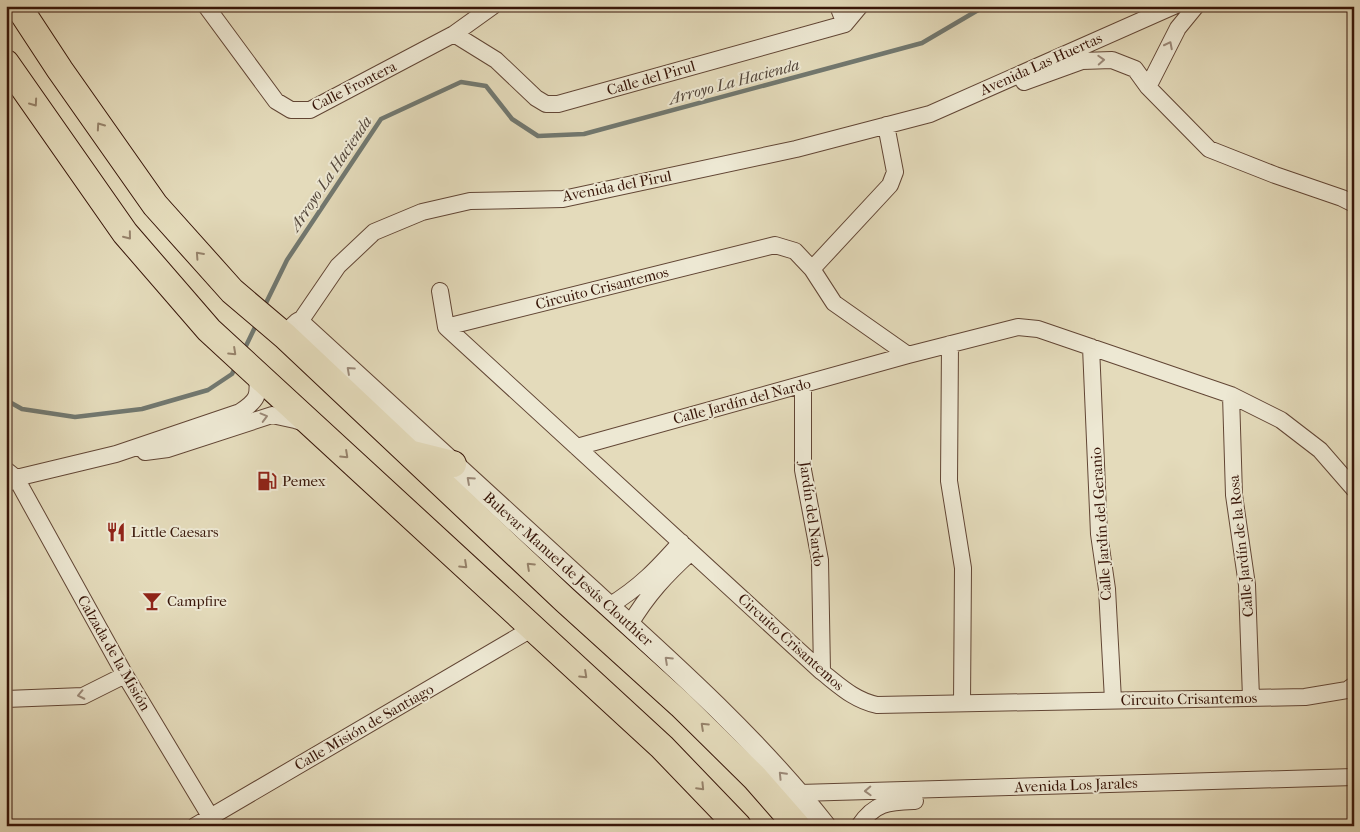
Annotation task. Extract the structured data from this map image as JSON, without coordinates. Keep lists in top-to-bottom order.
{
  "streets": {
    "street": [
      "Avenida Las Huertas",
      "Calle del Pirul",
      "Calle Frontera",
      "Avenida del Pirul",
      "Circuito Crisantemos",
      "Calle Jardín del Nardo",
      "Jardín del Nardo",
      "Calle Jardín del Geranio",
      "Calle Jardín de la Rosa",
      "Bulevar Manuel de Jesús Clouthier",
      "Calzada de la Misión",
      "Calle Misión de Santiago",
      "Avenida Los Jarales"
    ]
  },
  "crossings": [
    ["Avenida Las Huertas", "Avenida del Pirul"],
    ["Calle del Pirul", "Calle Frontera"],
    ["Avenida del Pirul", "Bulevar Manuel de Jesús Clouthier"],
    ["Circuito Crisantemos", "Calle Jardín del Nardo"],
    ["Circuito Crisantemos", "Jardín del Nardo"],
    ["Circuito Crisantemos", "Calle Jardín del Geranio"],
    ["Circuito Crisantemos", "Calle Jardín de la Rosa"],
    ["Calle Jardín del Nardo", "Jardín del Nardo"],
    ["Bulevar Manuel de Jesús Clouthier", "Avenida Los Jarales"],
    ["Calzada de la Misión", "Calle Misión de Santiago"]
  ],
  "one_way": ["Bulevar Manuel de Jesús Clouthier"],
  "water": ["Arroyo La Hacienda"],
  "places": {
    "fuel station": ["Pemex"],
    "restaurant": ["Little Caesars"],
    "bar": ["Campfire"]
  }
}
